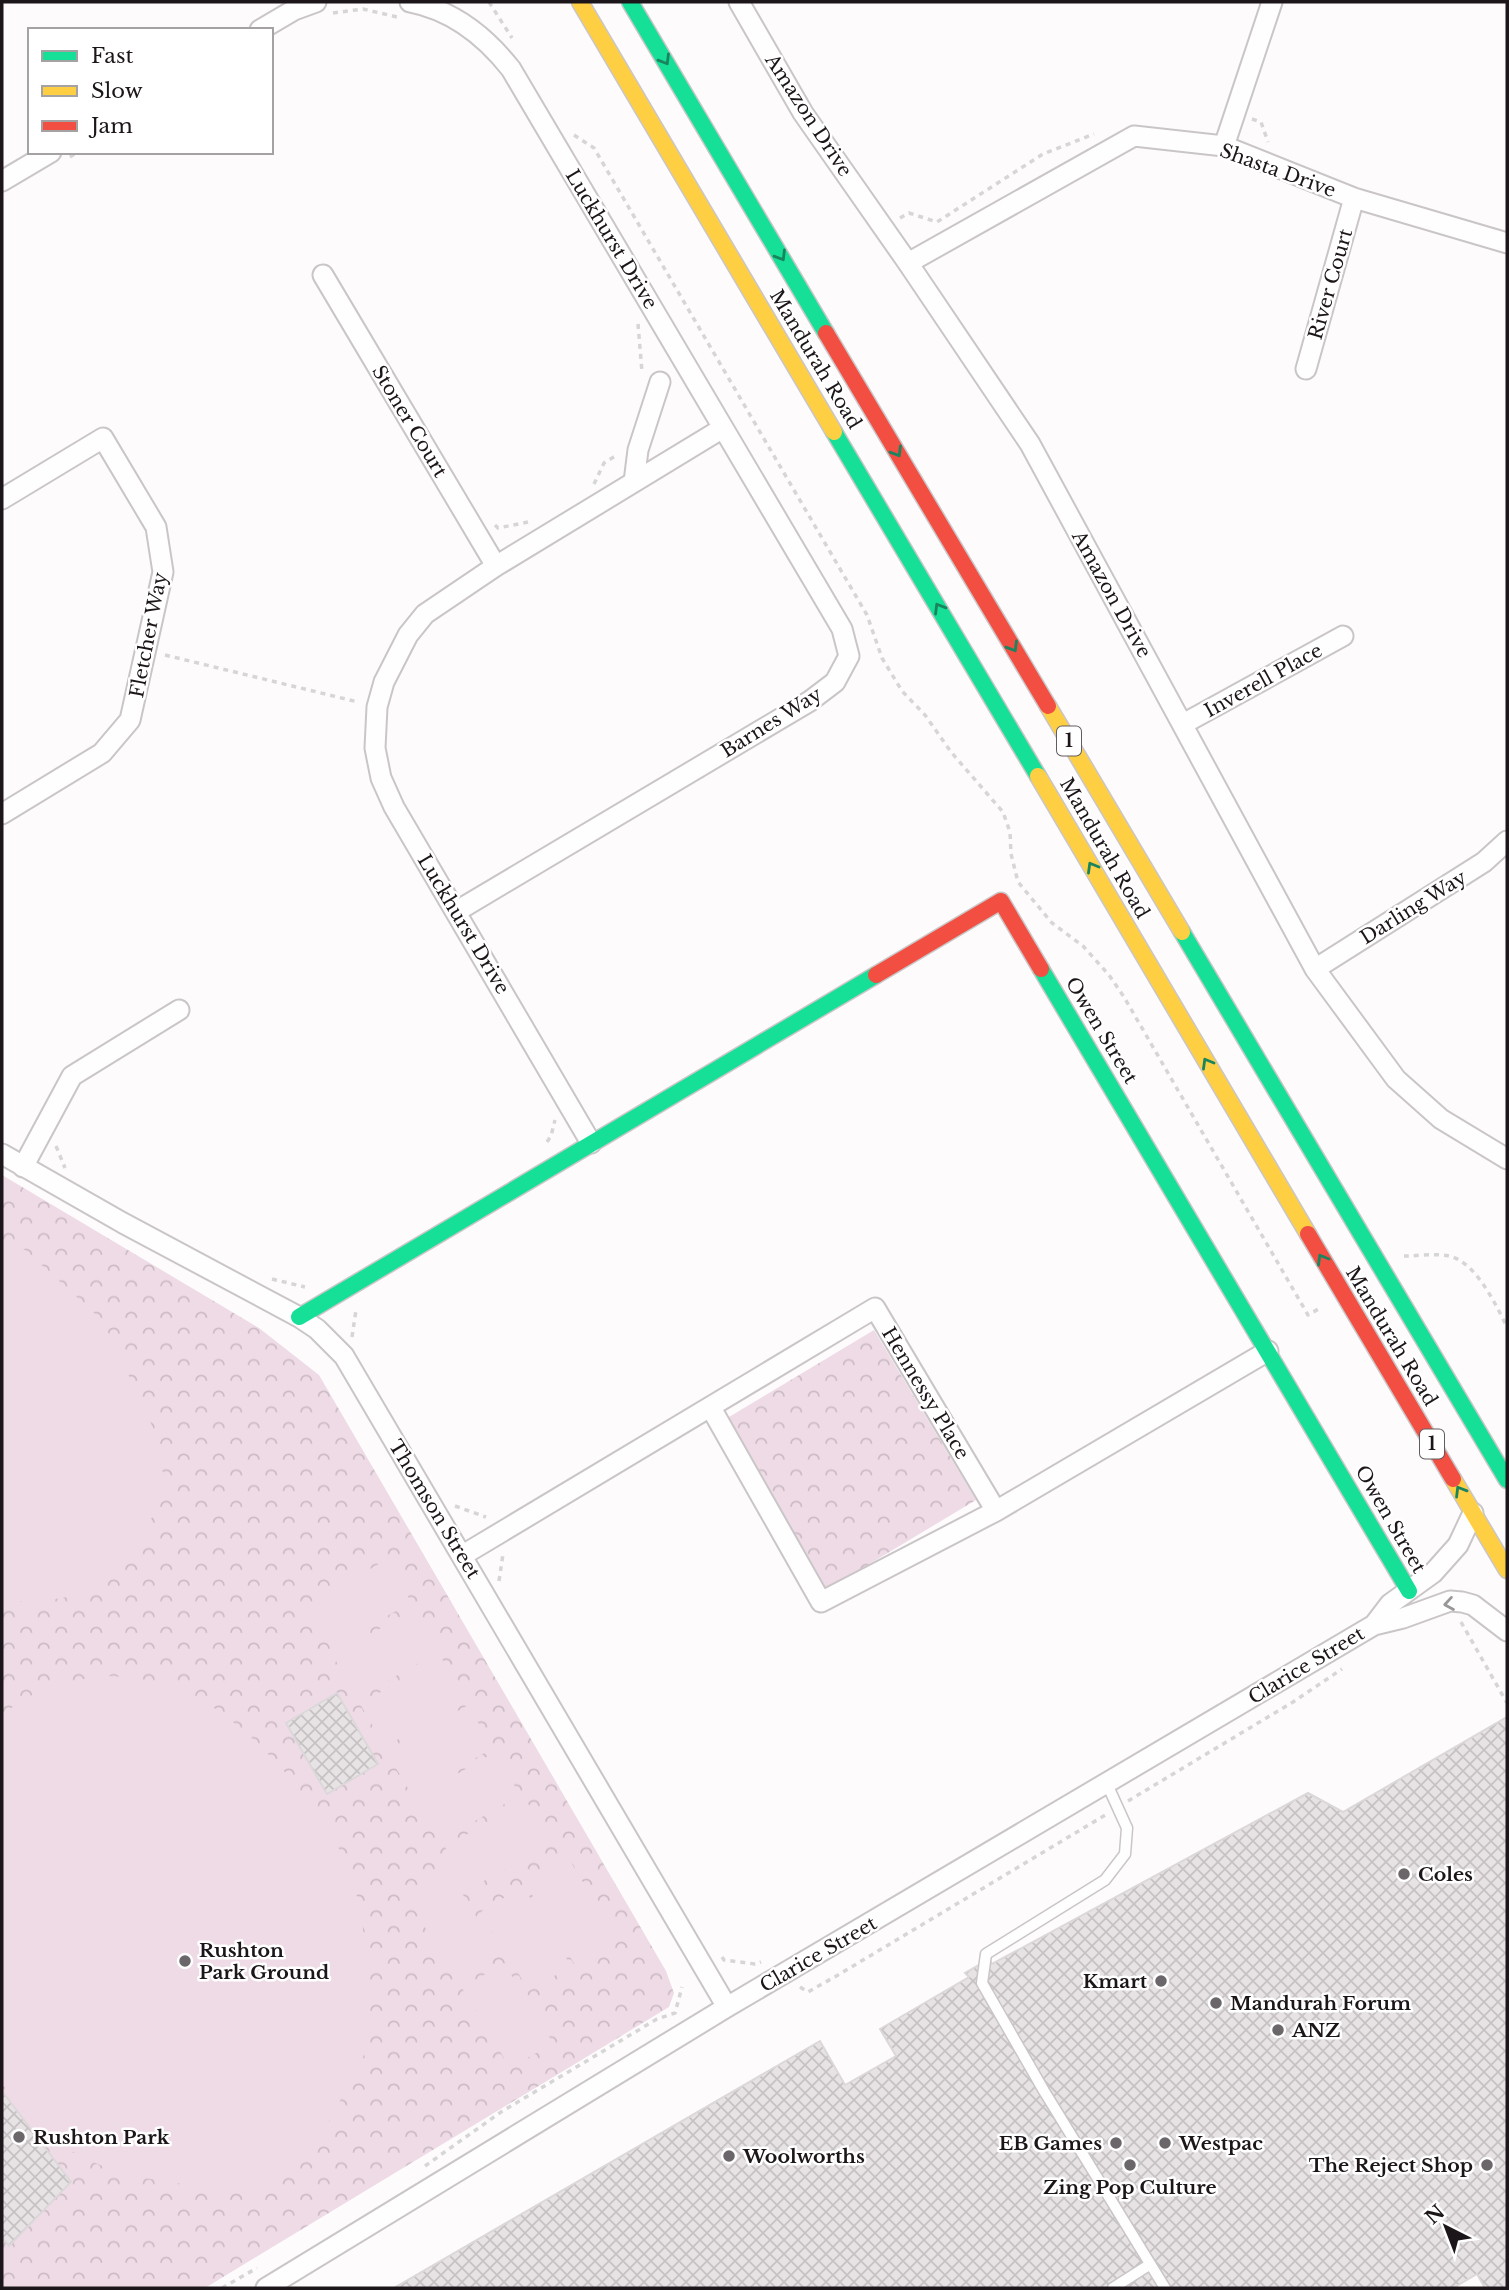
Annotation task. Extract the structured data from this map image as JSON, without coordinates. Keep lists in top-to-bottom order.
{
  "streets": {
    "main road": ["Mandurah Road", "1", "Owen Street"],
    "street": [
      "Amazon Drive",
      "Shasta Drive",
      "Luckhurst Drive",
      "River Court",
      "Stoner Court",
      "Fletcher Way",
      "Inverell Place",
      "Barnes Way",
      "Darling Way",
      "Hennessy Place",
      "Thomson Street",
      "Clarice Street"
    ]
  },
  "crossings": [
    ["Amazon Drive", "Shasta Drive"],
    ["Amazon Drive", "Inverell Place"],
    ["Amazon Drive", "Darling Way"],
    ["Shasta Drive", "River Court"],
    ["Luckhurst Drive", "Stoner Court"],
    ["Luckhurst Drive", "Barnes Way"],
    ["Luckhurst Drive", "Owen Street"],
    ["Mandurah Road", "Clarice Street"],
    ["Owen Street", "Clarice Street"],
    ["Hennessy Place", "Thomson Street"],
    ["Thomson Street", "Clarice Street"]
  ],
  "places": [
    "Coles",
    "Rushton Park Ground",
    "Kmart",
    "Mandurah Forum",
    "ANZ",
    "Rushton Park",
    "EB Games",
    "Westpac",
    "Woolworths",
    "Zing Pop Culture",
    "The Reject Shop"
  ],
  "legend": ["Fast", "Slow", "Jam"],
  "north": "top left"
}
